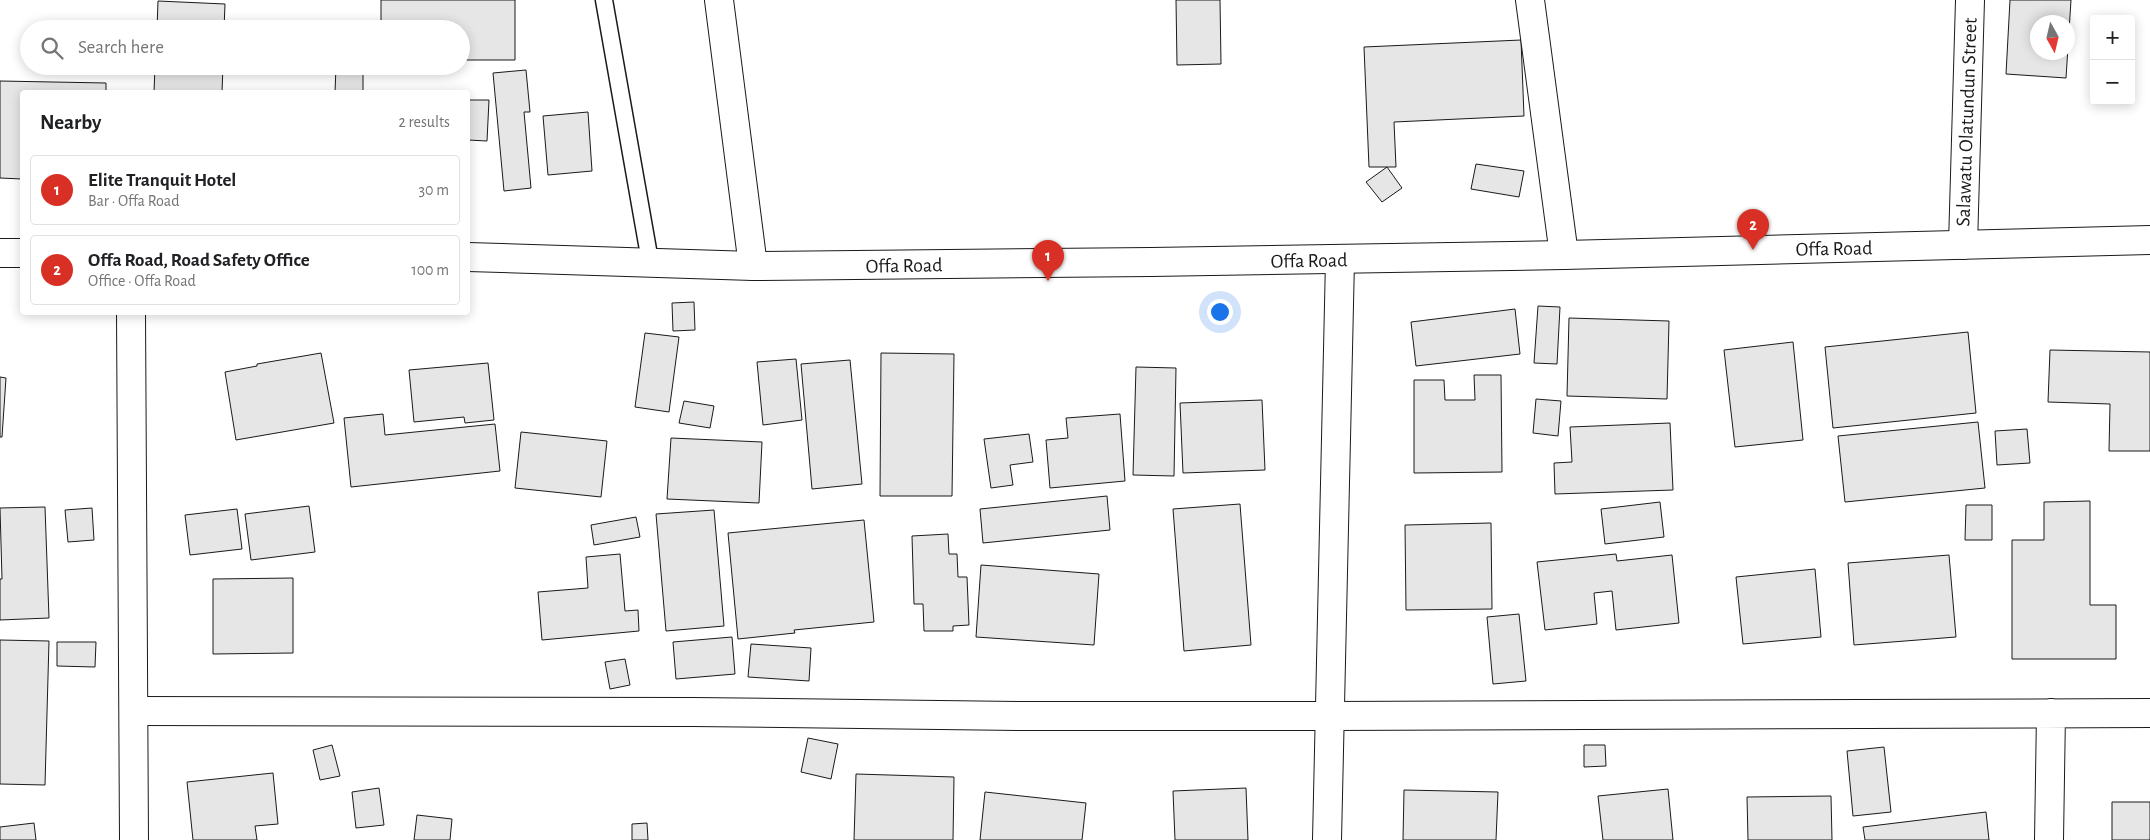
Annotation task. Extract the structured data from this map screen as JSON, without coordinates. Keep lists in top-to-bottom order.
{
  "streets": {
    "street": ["Salawatu Olatundun Street", "Offa Road"]
  },
  "crossings": [
    ["Salawatu Olatundun Street", "Offa Road"]
  ],
  "north": "bottom",
  "page": {
    "map_buttons": ["+", "−"],
    "search": "Search here",
    "heading": ["Nearby", "2 results"],
    "list": [
      {
        "mark": "1",
        "name": "Elite Tranquit Hotel",
        "note": "Bar · Offa Road",
        "value": "30 m"
      },
      {
        "mark": "2",
        "name": "Offa Road, Road Safety Office",
        "note": "Office · Offa Road",
        "value": "100 m"
      }
    ],
    "pins": ["2", "1"]
  }
}
